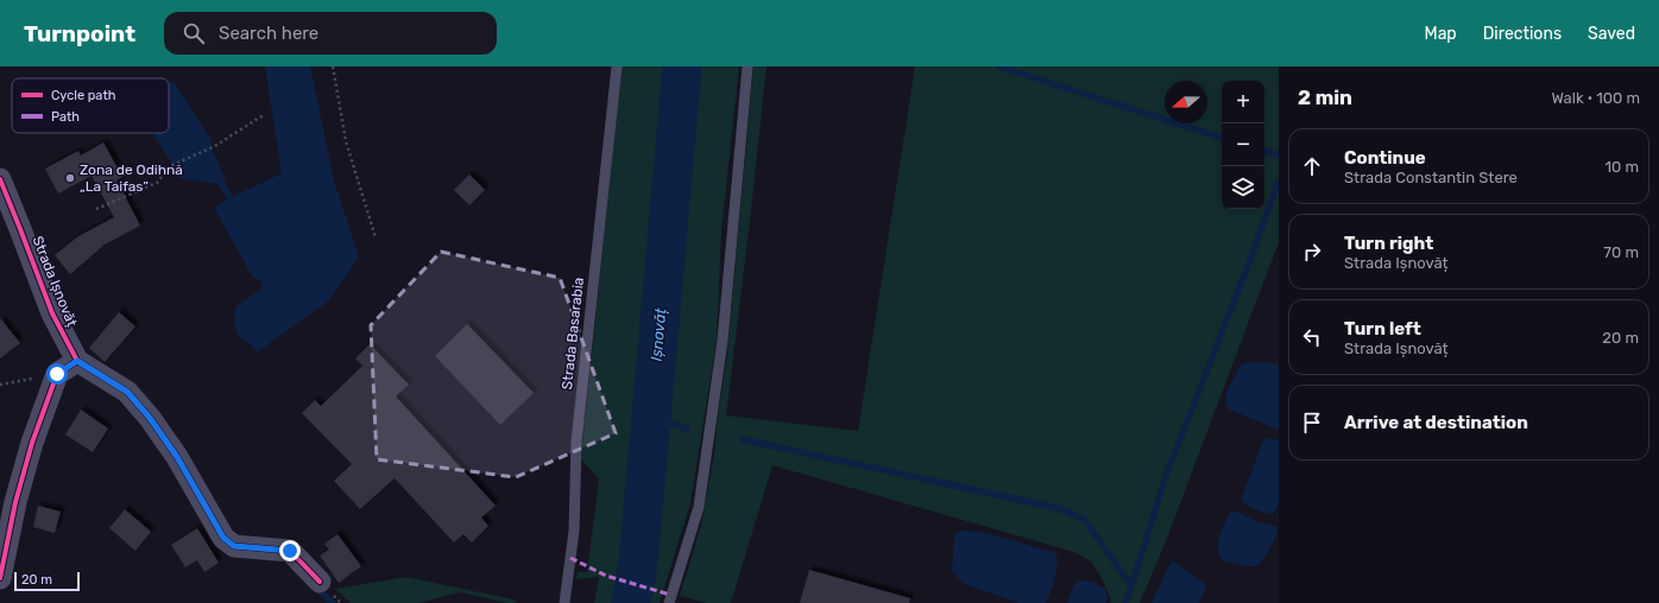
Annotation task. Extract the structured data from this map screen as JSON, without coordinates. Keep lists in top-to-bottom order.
{
  "streets": {
    "street": ["Strada Ișnovăț"],
    "lane": ["Strada Basarabia"]
  },
  "water": ["Ișnovăț"],
  "places": ["Zona de Odihnă „La Taifas”"],
  "legend": ["Cycle path", "Path"],
  "scale_bar": "20 m",
  "north": "left",
  "page": {
    "header": "Turnpoint",
    "search": "Search here",
    "nav": ["Map", "Directions", "Saved"],
    "heading": ["2 min", "Walk · 100 m"],
    "map_buttons": ["+", "−"],
    "list": [
      ["Continue", "Strada Constantin Stere", "10 m"],
      ["Turn right", "Strada Ișnovăț", "70 m"],
      ["Turn left", "Strada Ișnovăț", "20 m"],
      "Arrive at destination"
    ],
    "scale": "20 m"
  }
}
